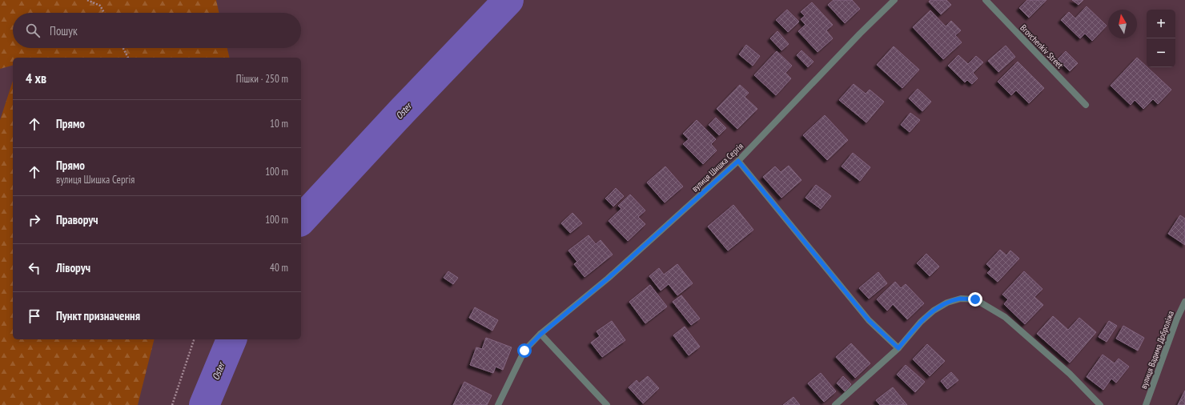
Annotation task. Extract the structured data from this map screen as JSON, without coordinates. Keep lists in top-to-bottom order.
{
  "streets": {
    "street": ["Brovchenkiv Street", "вулиця Шишка Сергія", "вулиця Вадима Доброліжа"]
  },
  "water": ["Oster"],
  "north": "top",
  "page": {
    "map_buttons": ["+", "−"],
    "search": "Пошук",
    "heading": ["4 хв", "Пішки · 250 m"],
    "list": [
      ["Прямо", "10 m"],
      ["Прямо", "вулиця Шишка Сергія", "100 m"],
      ["Праворуч", "100 m"],
      ["Ліворуч", "40 m"],
      "Пункт призначення"
    ]
  }
}
